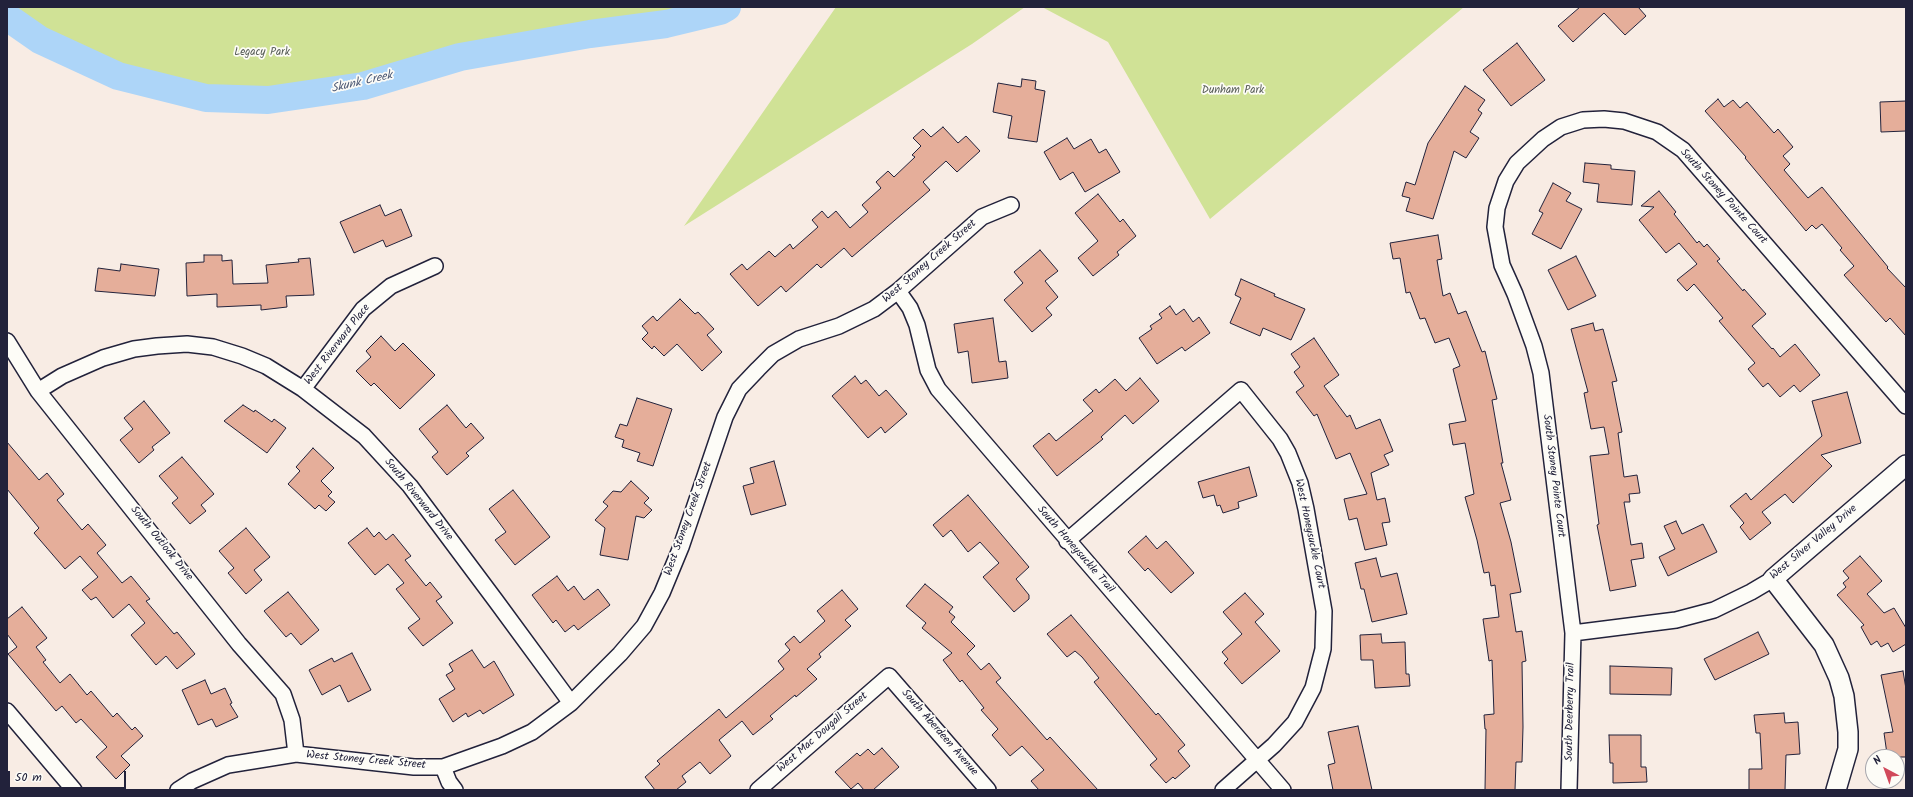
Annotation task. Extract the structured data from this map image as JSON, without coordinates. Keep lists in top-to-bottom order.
{
  "streets": {
    "street": [
      "South Stoney Pointe Court",
      "West Stoney Creek Street",
      "West Riverward Place",
      "South Riverward Drive",
      "West Honeysuckle Court",
      "West Silver Valley Drive",
      "South Outlook Drive",
      "South Honeysuckle Trail",
      "South Deerberry Trail",
      "West Mac Dougall Street",
      "South Aberdeen Avenue"
    ]
  },
  "crossings": [
    ["South Stoney Pointe Court", "West Silver Valley Drive"],
    ["South Stoney Pointe Court", "South Deerberry Trail"],
    ["West Stoney Creek Street", "South Riverward Drive"],
    ["West Stoney Creek Street", "South Outlook Drive"],
    ["West Stoney Creek Street", "South Honeysuckle Trail"],
    ["West Riverward Place", "South Riverward Drive"],
    ["South Riverward Drive", "South Outlook Drive"],
    ["West Honeysuckle Court", "South Honeysuckle Trail"],
    ["West Silver Valley Drive", "South Deerberry Trail"],
    ["West Mac Dougall Street", "South Aberdeen Avenue"]
  ],
  "water": ["Skunk Creek"],
  "parks": ["Legacy Park", "Dunham Park"],
  "scale_bar": "50 m",
  "north": "top left"
}
